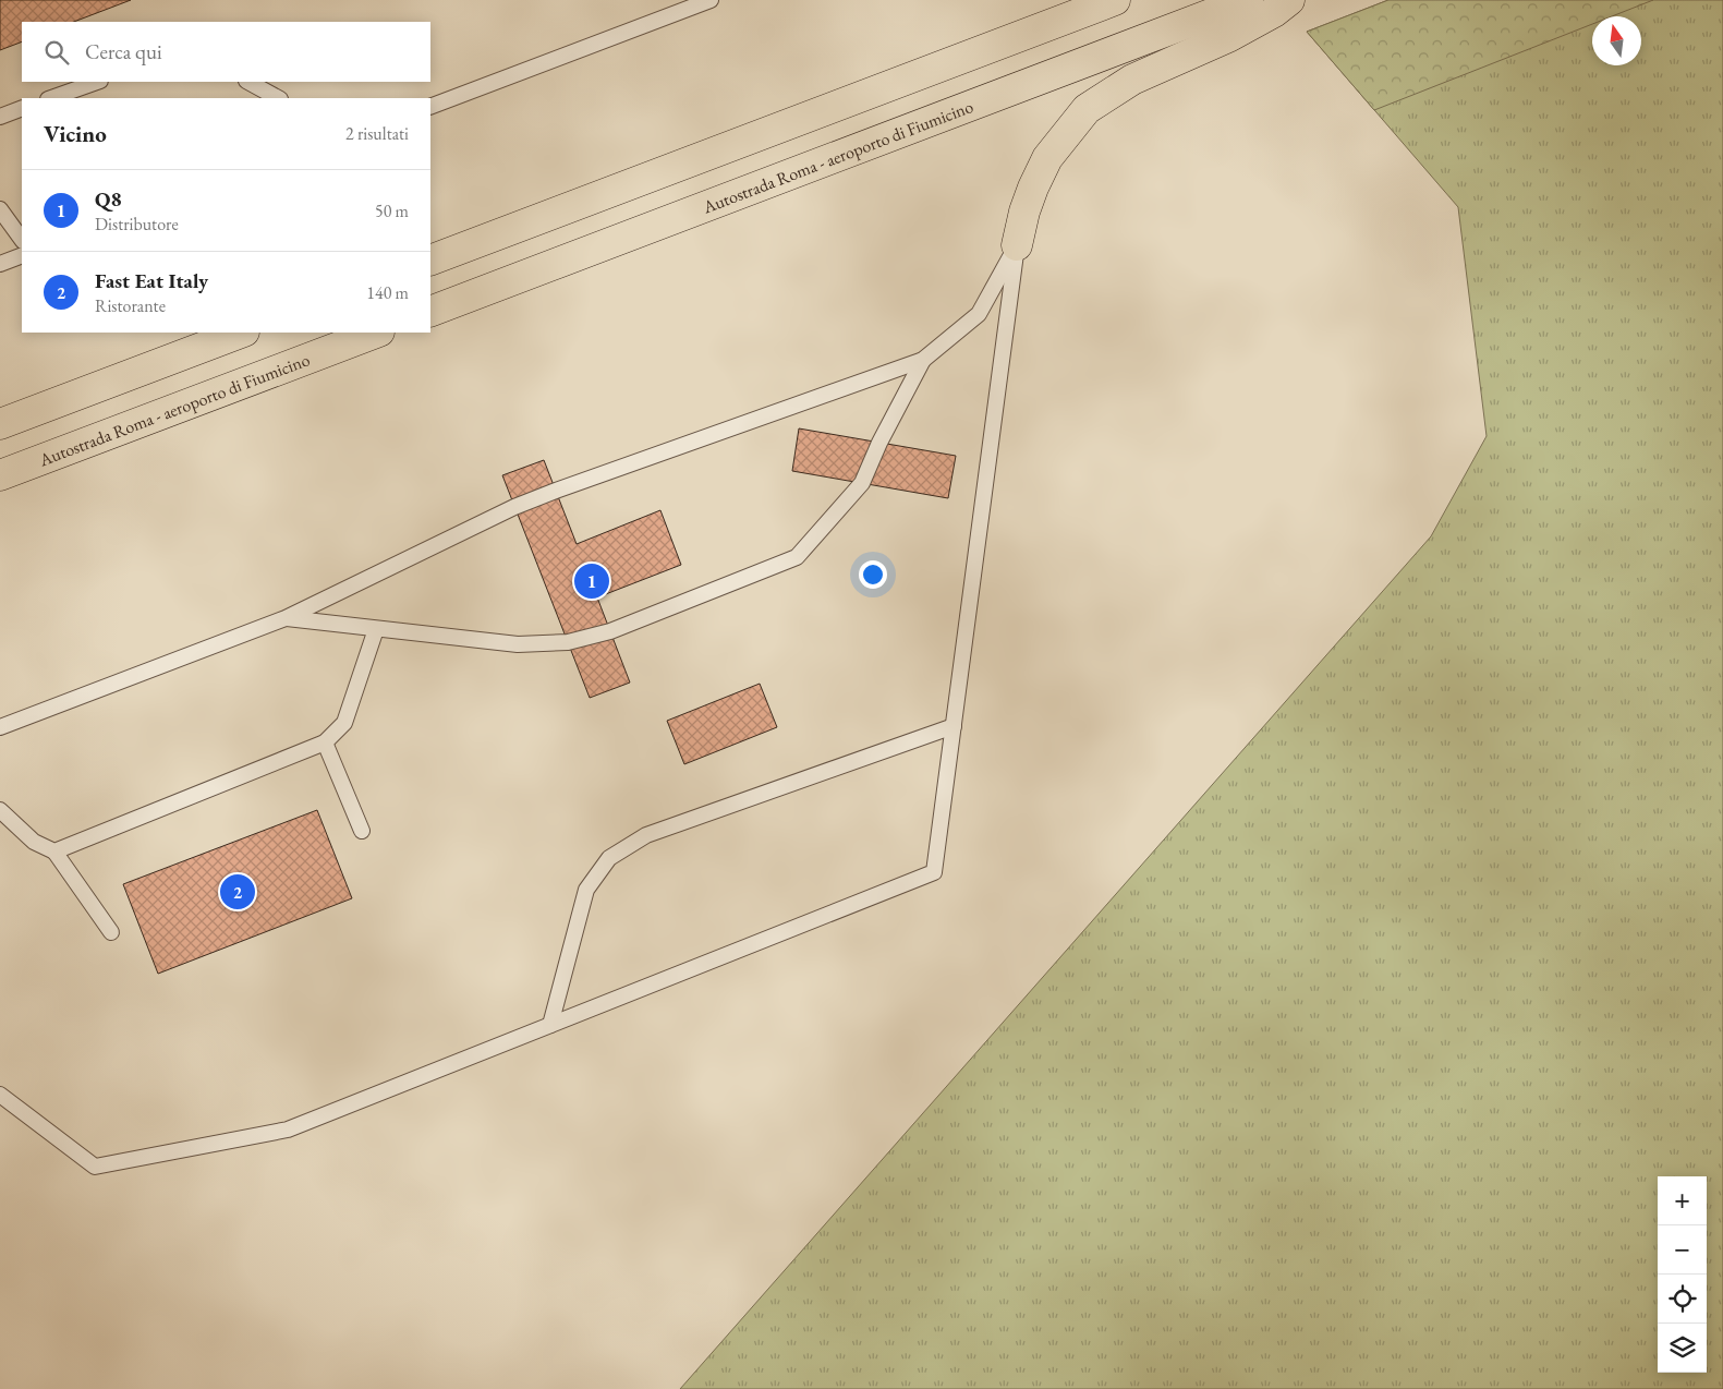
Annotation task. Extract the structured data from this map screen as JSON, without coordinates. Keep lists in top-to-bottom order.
{
  "streets": {
    "highway": ["Autostrada Roma - aeroporto di Fiumicino"]
  },
  "north": "top",
  "page": {
    "search": "Cerca qui",
    "heading": ["Vicino", "2 risultati"],
    "list": [
      {
        "mark": "1",
        "name": "Q8",
        "note": "Distributore",
        "value": "50 m"
      },
      {
        "mark": "2",
        "name": "Fast Eat Italy",
        "note": "Ristorante",
        "value": "140 m"
      }
    ],
    "pins": ["1", "2"],
    "map_buttons": ["+", "−"]
  }
}
